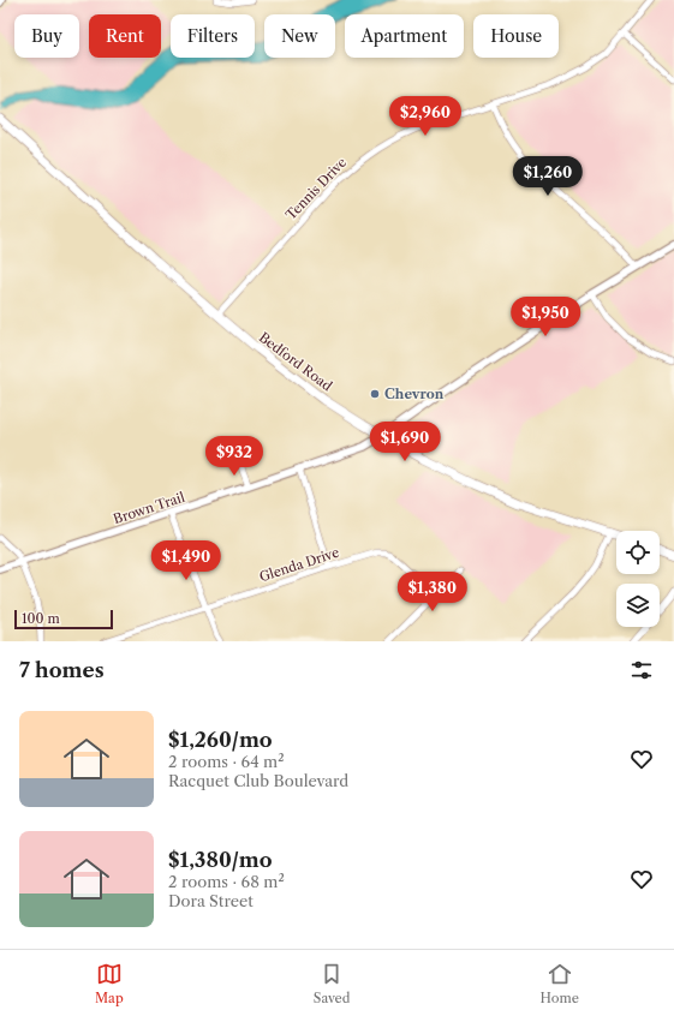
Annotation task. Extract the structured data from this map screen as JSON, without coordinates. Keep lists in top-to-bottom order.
{
  "streets": {
    "main road": ["Bedford Road"],
    "street": ["Tennis Drive", "Brown Trail", "Glenda Drive"]
  },
  "crossings": [
    ["Tennis Drive", "Bedford Road"],
    ["Bedford Road", "Brown Trail"]
  ],
  "places": ["Chevron"],
  "scale_bar": "100 m",
  "page": {
    "chip": [
      "Buy",
      "Rent",
      "Filters",
      "New",
      "Apartment",
      "House"
    ],
    "price": [
      "$2,960",
      "$1,260",
      "$1,950",
      "$1,690",
      "$932",
      "$1,490",
      "$1,380"
    ],
    "scale": "100 m",
    "heading": "7 homes",
    "list": [
      {
        "name": "$1,260/mo",
        "note": "2 rooms · 64 m² · Racquet Club Boulevard"
      },
      {
        "name": "$1,380/mo",
        "note": "2 rooms · 68 m² · Dora Street"
      }
    ],
    "tabs": ["Map", "Saved", "Home"]
  }
}
